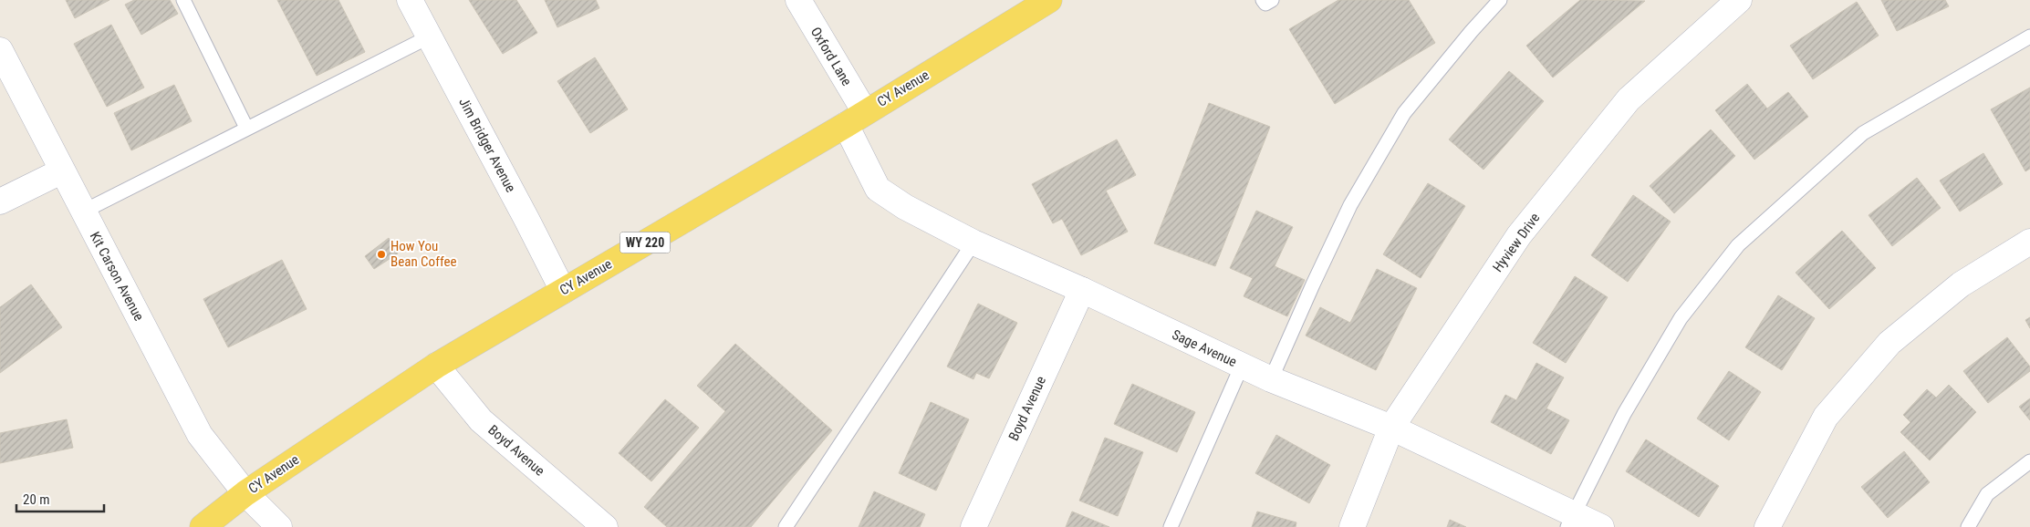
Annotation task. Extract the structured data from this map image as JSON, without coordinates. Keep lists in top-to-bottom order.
{
  "streets": {
    "main road": ["CY Avenue", "WY 220"],
    "street": [
      "Oxford Lane",
      "Jim Bridger Avenue",
      "Hyview Drive",
      "Kit Carson Avenue",
      "Sage Avenue",
      "Boyd Avenue"
    ]
  },
  "crossings": [
    ["Oxford Lane", "CY Avenue"],
    ["Oxford Lane", "Sage Avenue"],
    ["CY Avenue", "Jim Bridger Avenue"],
    ["CY Avenue", "Kit Carson Avenue"],
    ["CY Avenue", "Sage Avenue"],
    ["CY Avenue", "Boyd Avenue"],
    ["Hyview Drive", "Sage Avenue"],
    ["Sage Avenue", "Boyd Avenue"]
  ],
  "places": ["How You Bean Coffee"],
  "scale_bar": "20 m"
}
